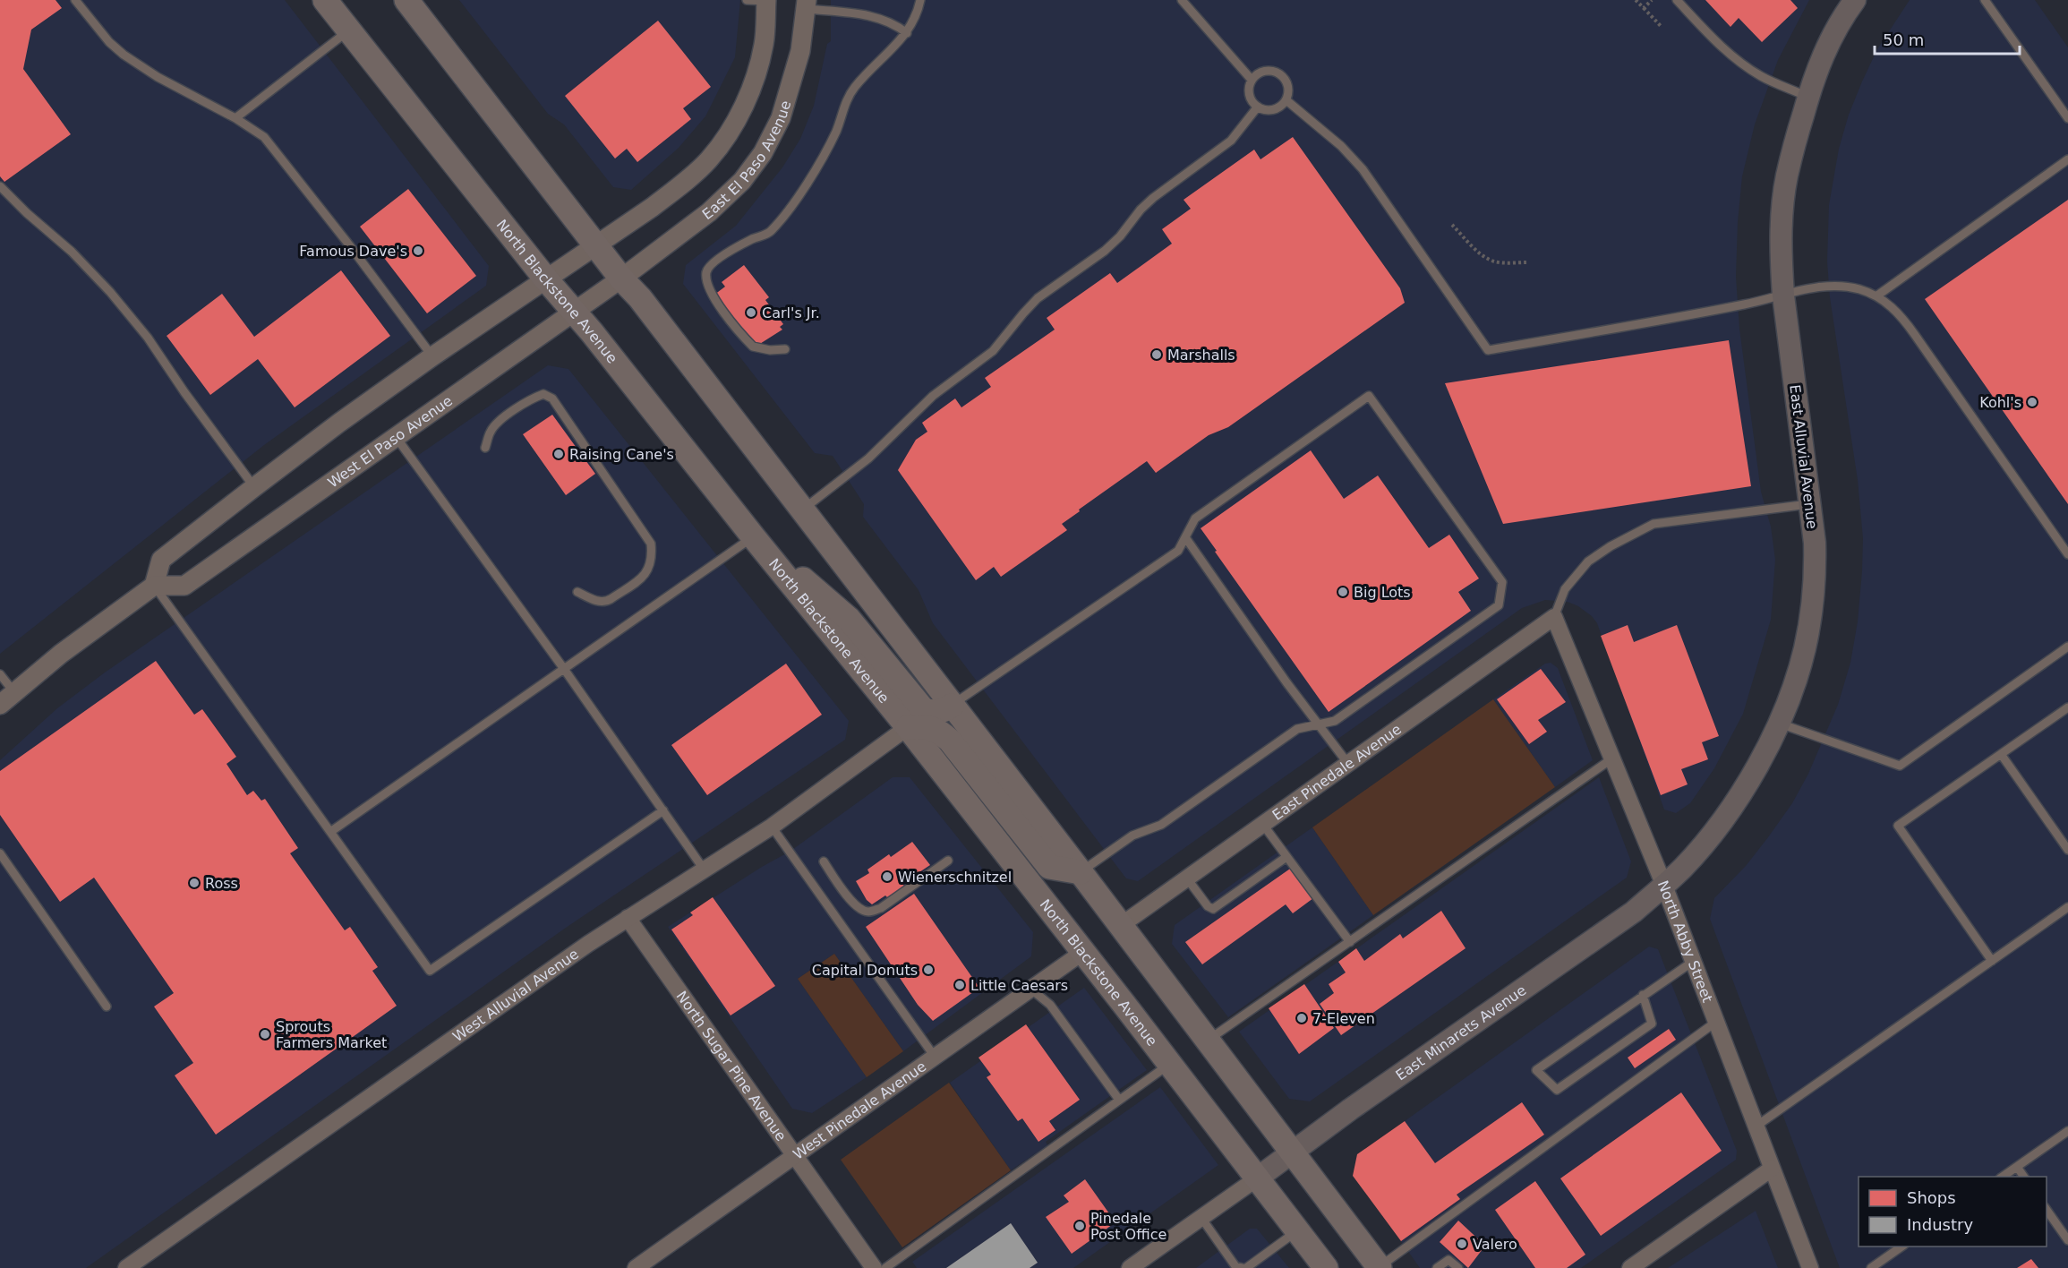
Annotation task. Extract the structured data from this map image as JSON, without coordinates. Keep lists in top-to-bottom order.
{
  "streets": {
    "main road": ["North Blackstone Avenue", "East Alluvial Avenue", "East Minarets Avenue"],
    "street": [
      "East El Paso Avenue",
      "West El Paso Avenue",
      "East Pinedale Avenue",
      "North Abby Street",
      "West Alluvial Avenue",
      "North Sugar Pine Avenue",
      "West Pinedale Avenue"
    ]
  },
  "crossings": [
    ["East El Paso Avenue", "West El Paso Avenue"],
    ["North Blackstone Avenue", "West El Paso Avenue"],
    ["North Blackstone Avenue", "West Alluvial Avenue"],
    ["North Blackstone Avenue", "East Minarets Avenue"],
    ["North Blackstone Avenue", "West Pinedale Avenue"],
    ["East Alluvial Avenue", "North Abby Street"],
    ["East Alluvial Avenue", "East Minarets Avenue"],
    ["East Pinedale Avenue", "North Abby Street"],
    ["North Abby Street", "East Minarets Avenue"],
    ["West Alluvial Avenue", "North Sugar Pine Avenue"],
    ["North Sugar Pine Avenue", "West Pinedale Avenue"]
  ],
  "places": [
    "Famous Dave's",
    "Carl's Jr.",
    "Marshalls",
    "Kohl's",
    "Raising Cane's",
    "Big Lots",
    "Wienerschnitzel",
    "Ross",
    "Capital Donuts",
    "Little Caesars",
    "7-Eleven",
    "Sprouts Farmers Market",
    "Pinedale Post Office",
    "Valero"
  ],
  "legend": ["Shops", "Industry"],
  "scale_bar": "50 m"
}
